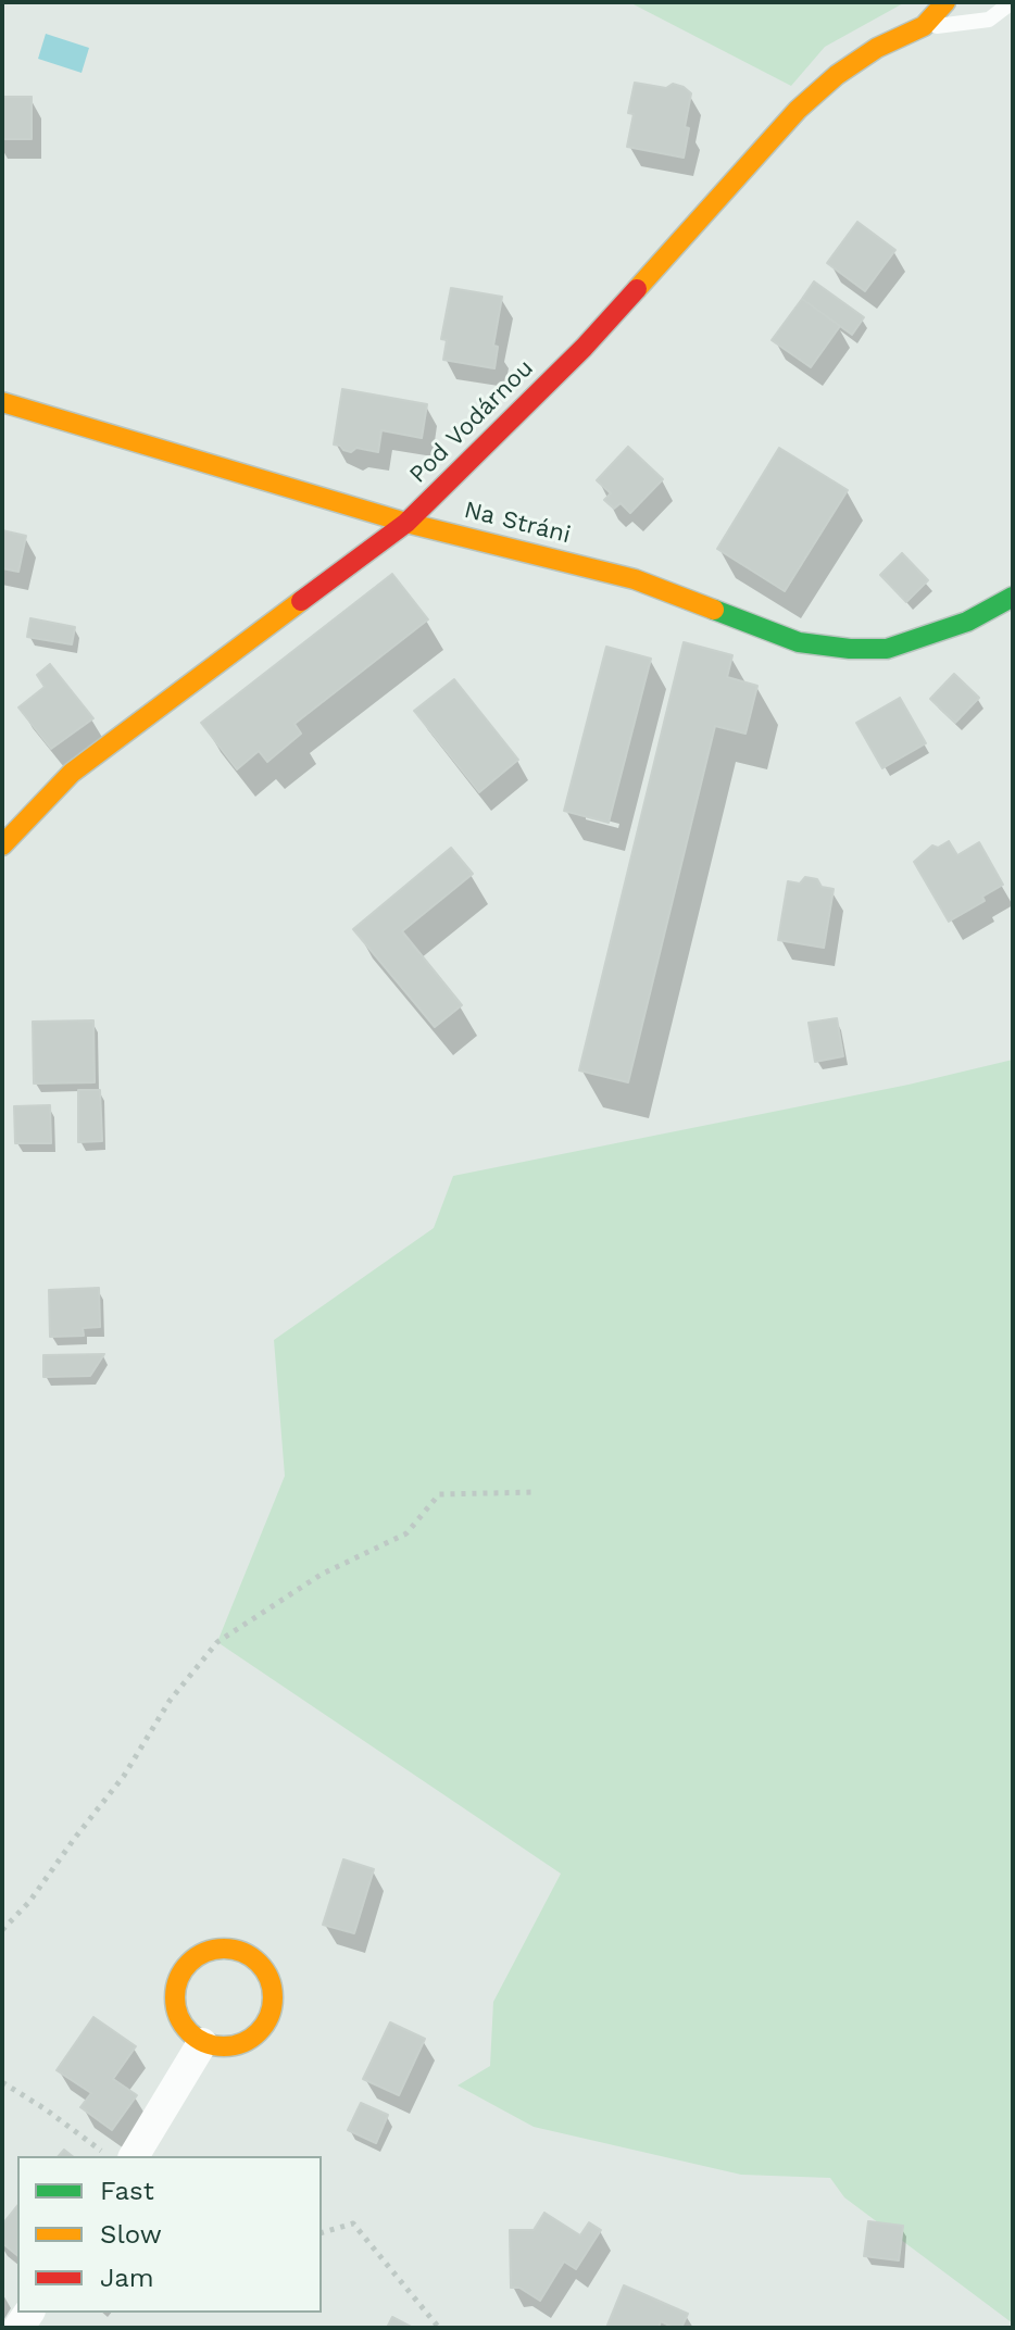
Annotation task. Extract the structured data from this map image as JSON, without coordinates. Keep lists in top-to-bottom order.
{
  "streets": {
    "street": ["Pod Vodárnou", "Na Stráni"]
  },
  "crossings": [
    ["Pod Vodárnou", "Na Stráni"]
  ],
  "legend": ["Fast", "Slow", "Jam"]
}
